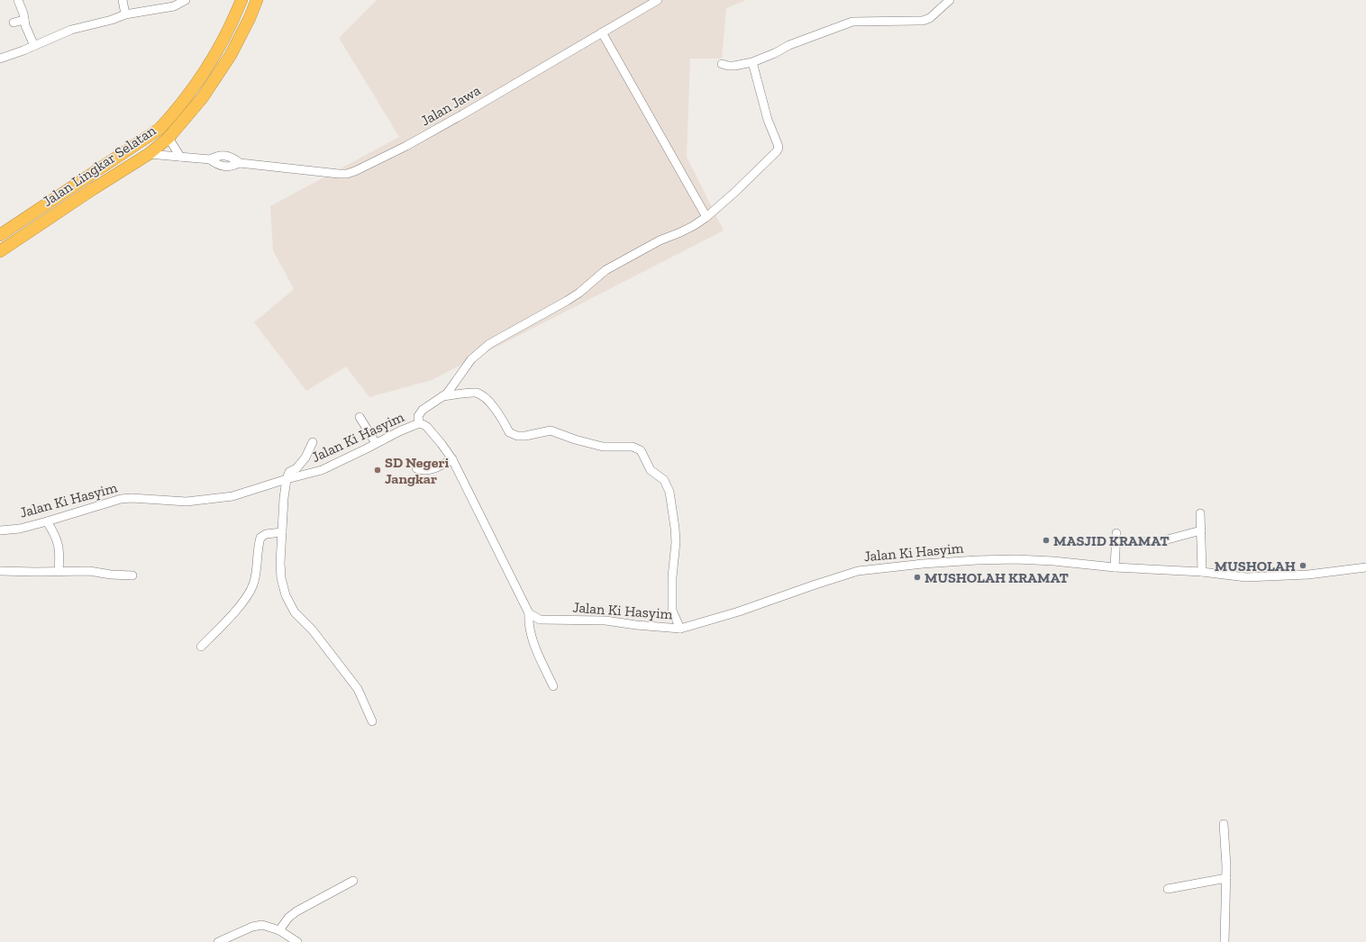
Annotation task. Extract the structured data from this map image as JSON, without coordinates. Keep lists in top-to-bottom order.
{
  "streets": {
    "highway": ["Jalan Lingkar Selatan"],
    "street": ["Jalan Jawa", "Jalan Ki Hasyim"]
  },
  "crossings": [
    ["Jalan Jawa", "Jalan Lingkar Selatan"]
  ],
  "places": [
    "SD Negeri Jangkar",
    "MASJID KRAMAT",
    "MUSHOLAH",
    "MUSHOLAH KRAMAT"
  ]
}
